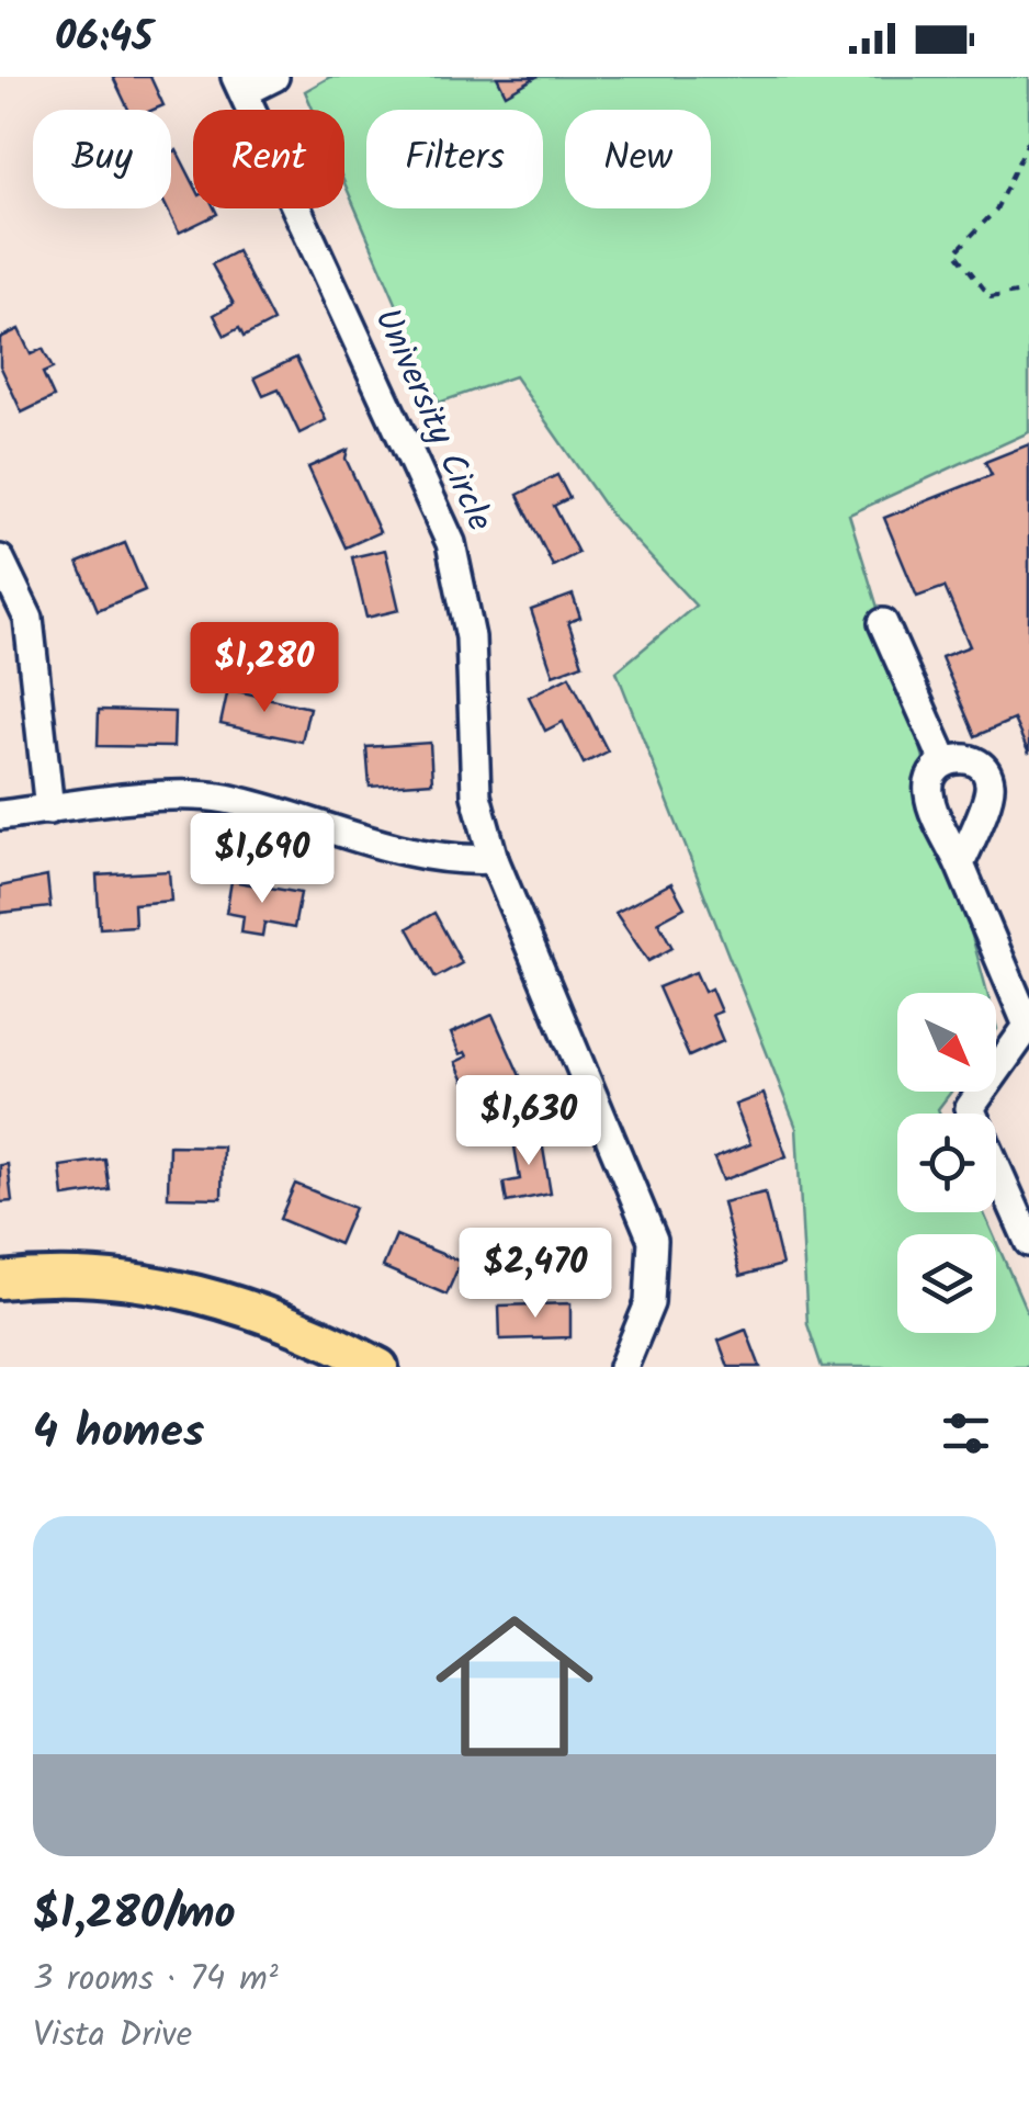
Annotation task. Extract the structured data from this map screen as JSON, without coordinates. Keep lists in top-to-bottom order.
{
  "streets": {
    "street": ["University Circle"]
  },
  "north": "bottom right",
  "page": {
    "status": "06:45",
    "chip": [
      "Buy",
      "Rent",
      "Filters",
      "New"
    ],
    "price": [
      "$1,280",
      "$1,690",
      "$1,630",
      "$2,470"
    ],
    "heading": "4 homes",
    "list": [
      {
        "name": "$1,280/mo",
        "note": "3 rooms · 74 m² · Vista Drive"
      }
    ]
  }
}
